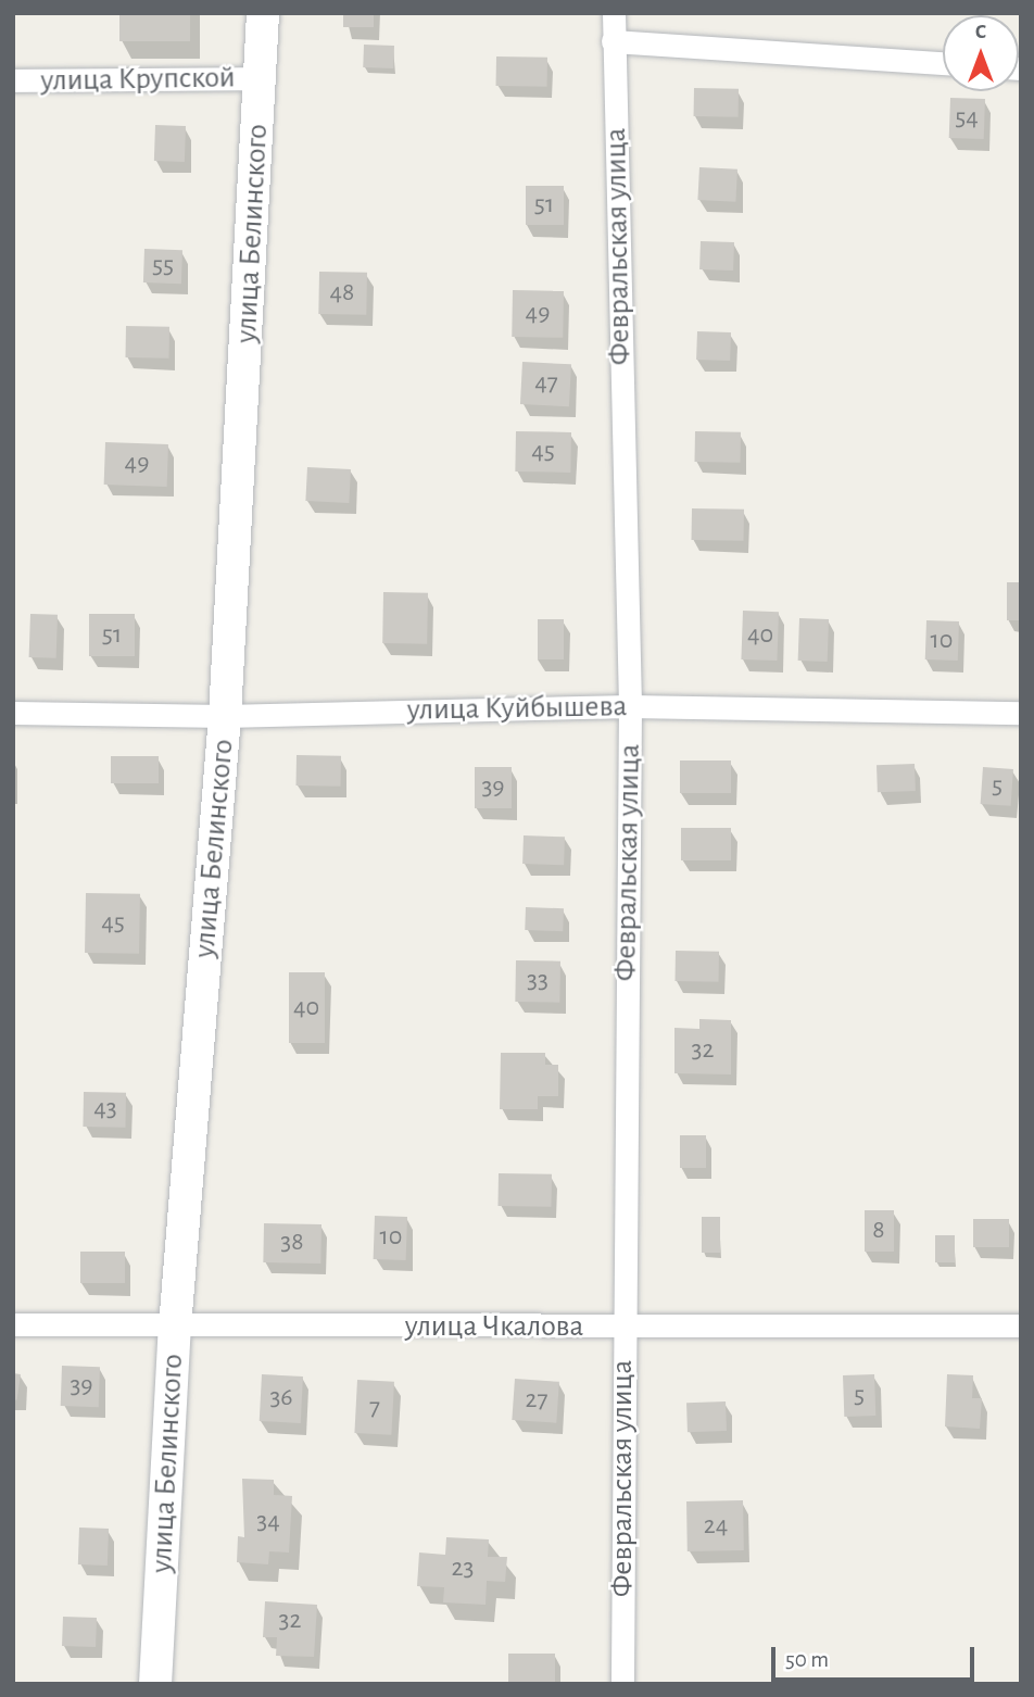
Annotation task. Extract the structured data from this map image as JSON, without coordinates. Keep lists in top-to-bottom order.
{
  "streets": {
    "street": [
      "улица Крупской",
      "улица Белинского",
      "Февральская улица",
      "улица Куйбышева",
      "улица Чкалова"
    ]
  },
  "crossings": [
    ["улица Крупской", "улица Белинского"],
    ["улица Белинского", "улица Куйбышева"],
    ["улица Белинского", "улица Чкалова"],
    ["Февральская улица", "улица Куйбышева"],
    ["Февральская улица", "улица Чкалова"]
  ],
  "house_numbers": [
    "54",
    "51",
    "55",
    "48",
    "49",
    "47",
    "45",
    "49",
    "51",
    "40",
    "10",
    "5",
    "39",
    "45",
    "33",
    "40",
    "32",
    "43",
    "8",
    "10",
    "38",
    "39",
    "5",
    "36",
    "27",
    "7",
    "34",
    "24",
    "23",
    "32"
  ],
  "scale_bar": "50 m",
  "north": "top"
}
